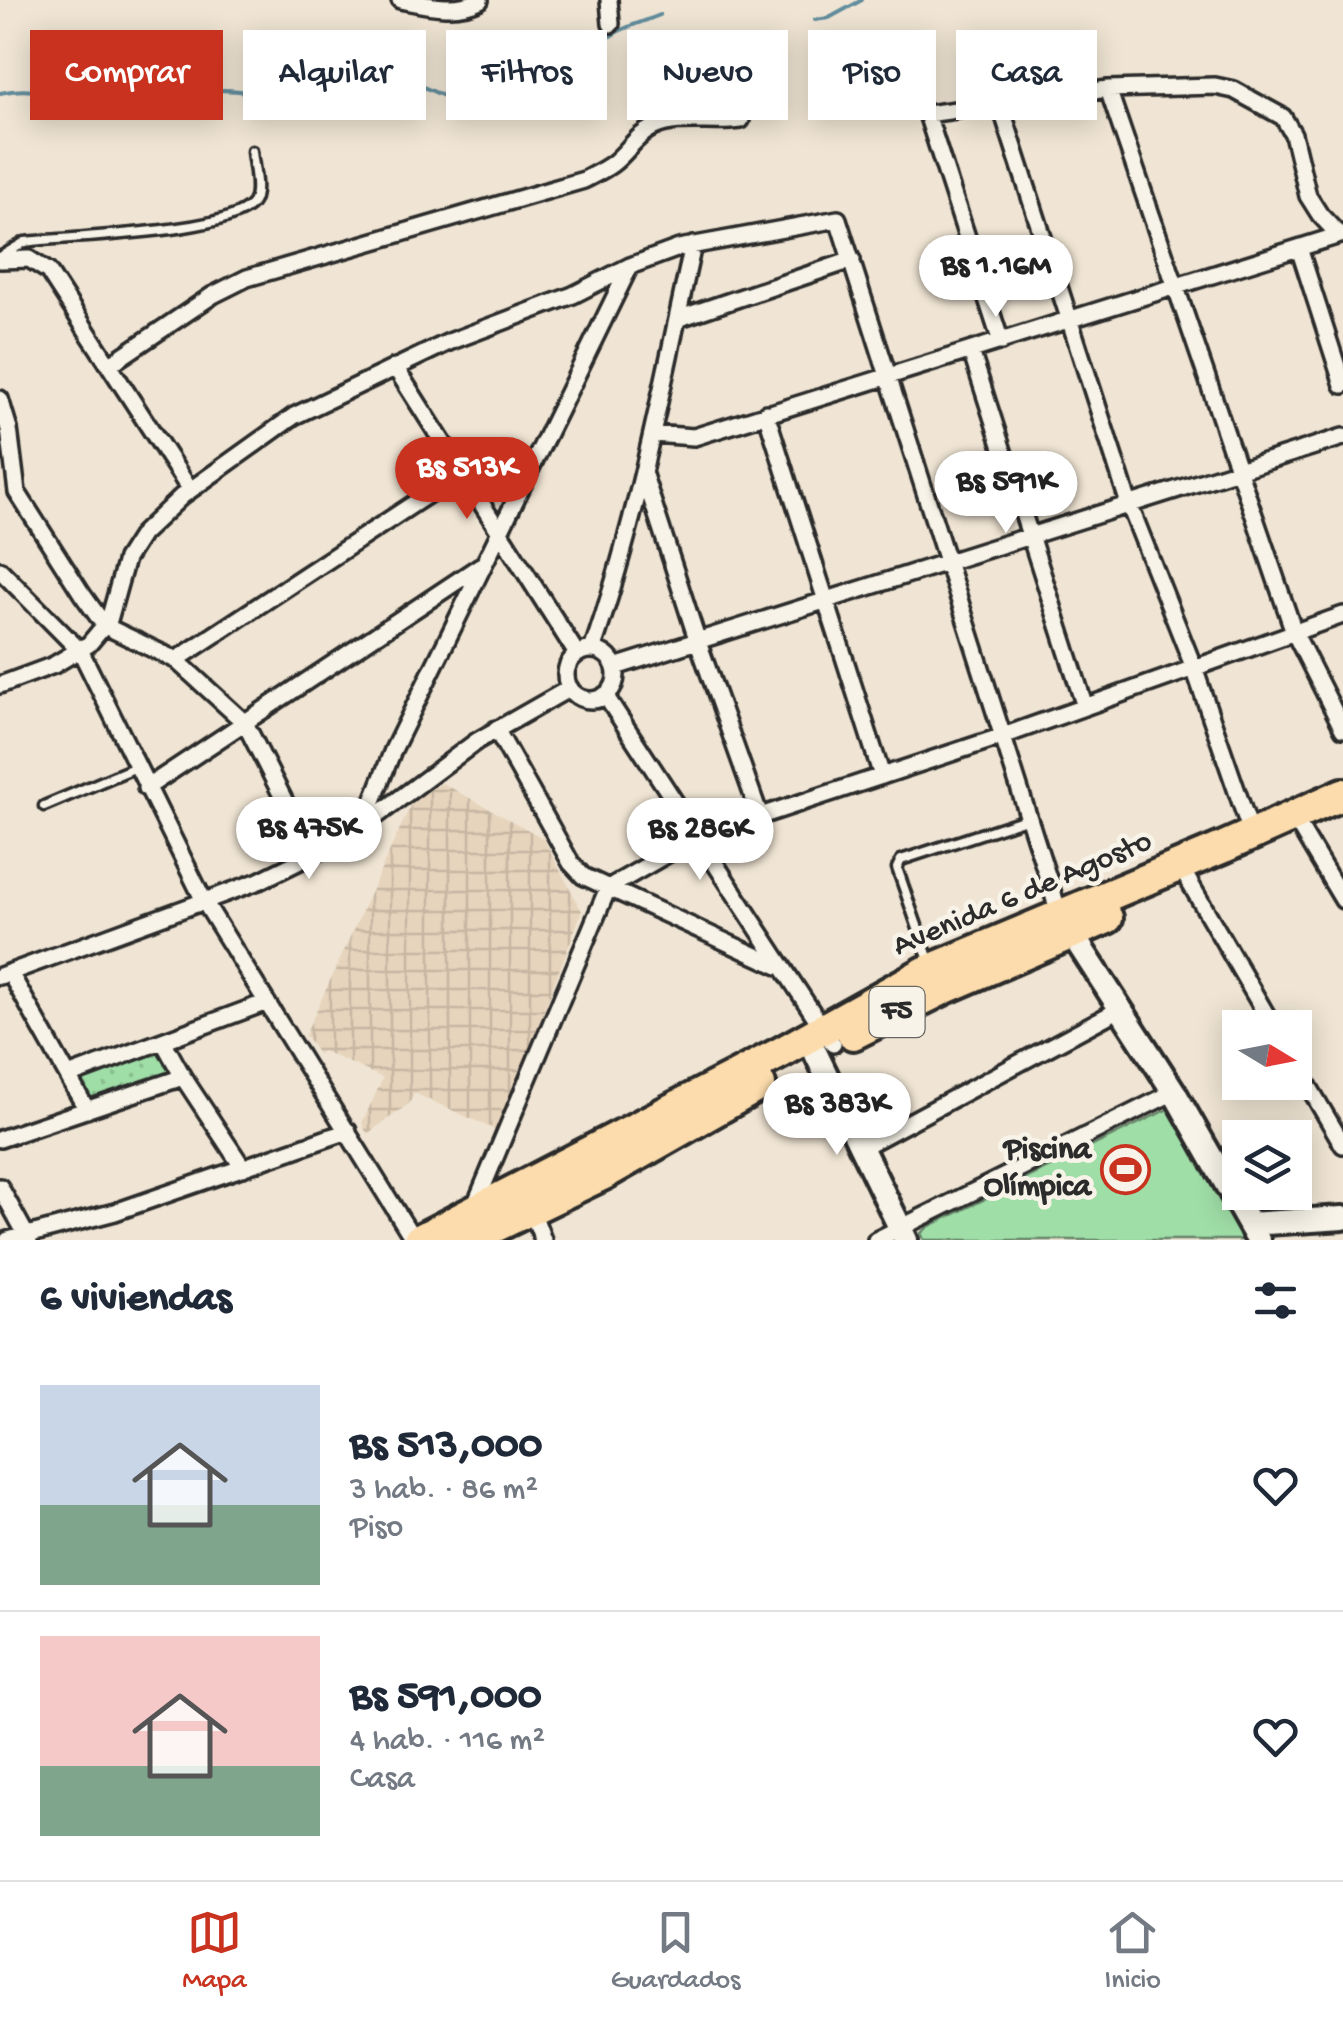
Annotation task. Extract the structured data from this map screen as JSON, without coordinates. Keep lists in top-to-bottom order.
{
  "streets": {
    "highway": ["Avenida 6 de Agosto", "F5"]
  },
  "places": {
    "sports": ["Piscina Olímpica"]
  },
  "north": "right",
  "page": {
    "chip": [
      "Comprar",
      "Alquilar",
      "Filtros",
      "Nuevo",
      "Piso",
      "Casa"
    ],
    "price": [
      "Bs 1.16M",
      "Bs 513K",
      "Bs 591K",
      "Bs 475K",
      "Bs 286K",
      "Bs 383K"
    ],
    "heading": "6 viviendas",
    "list": [
      {
        "name": "Bs 513,000",
        "note": "3 hab. · 86 m² · Piso"
      },
      {
        "name": "Bs 591,000",
        "note": "4 hab. · 116 m² · Casa"
      }
    ],
    "tabs": ["Mapa", "Guardados", "Inicio"]
  }
}
